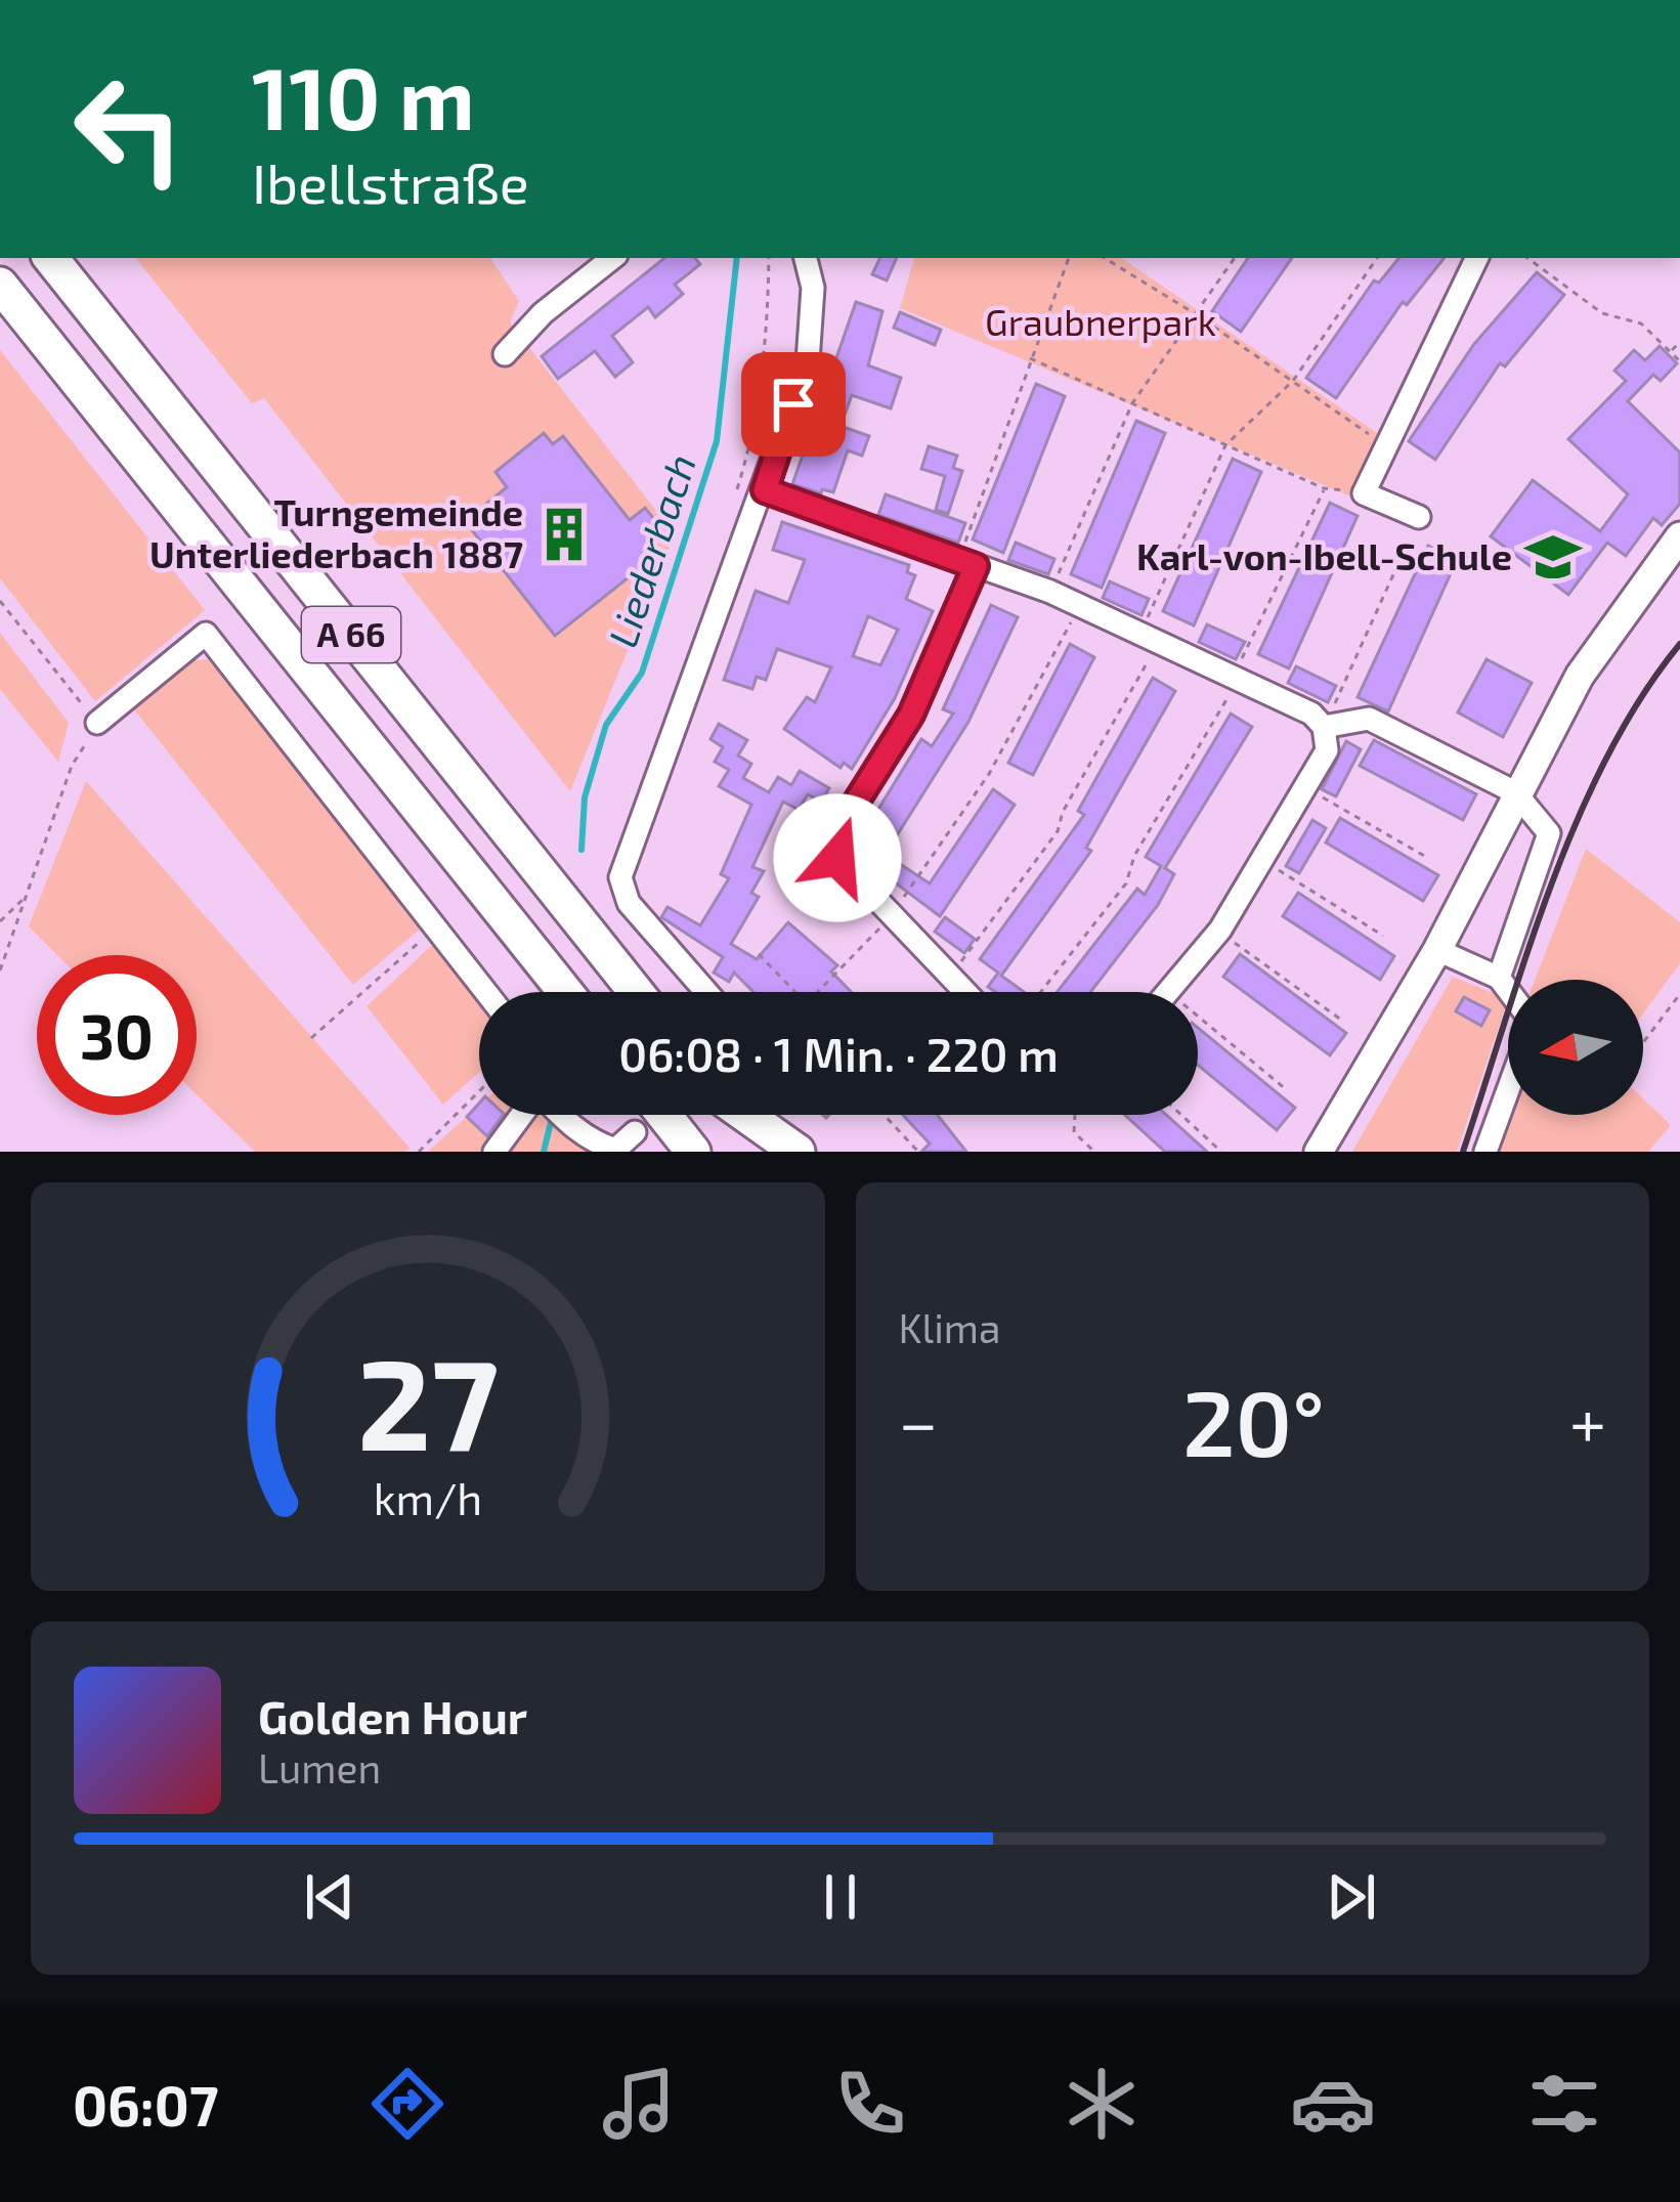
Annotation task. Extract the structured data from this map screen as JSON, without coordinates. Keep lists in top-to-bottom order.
{
  "streets": {
    "highway": ["A 66"]
  },
  "water": ["Liederbach"],
  "parks": ["Graubnerpark"],
  "places": {
    "building": ["Turngemeinde Unterliederbach 1887"],
    "school or university": ["Karl-von-Ibell-Schule"]
  },
  "north": "left",
  "page": {
    "turn": ["110 m", "Ibellstraße"],
    "limit": "30",
    "trip": "06:08 · 1 Min. · 220 m",
    "tile": "Klima",
    "heat": ["−", "20°", "+"],
    "song": ["Golden Hour", "Lumen"],
    "tabs": "06:07",
    "gauge": ["27", "km/h"]
  }
}
